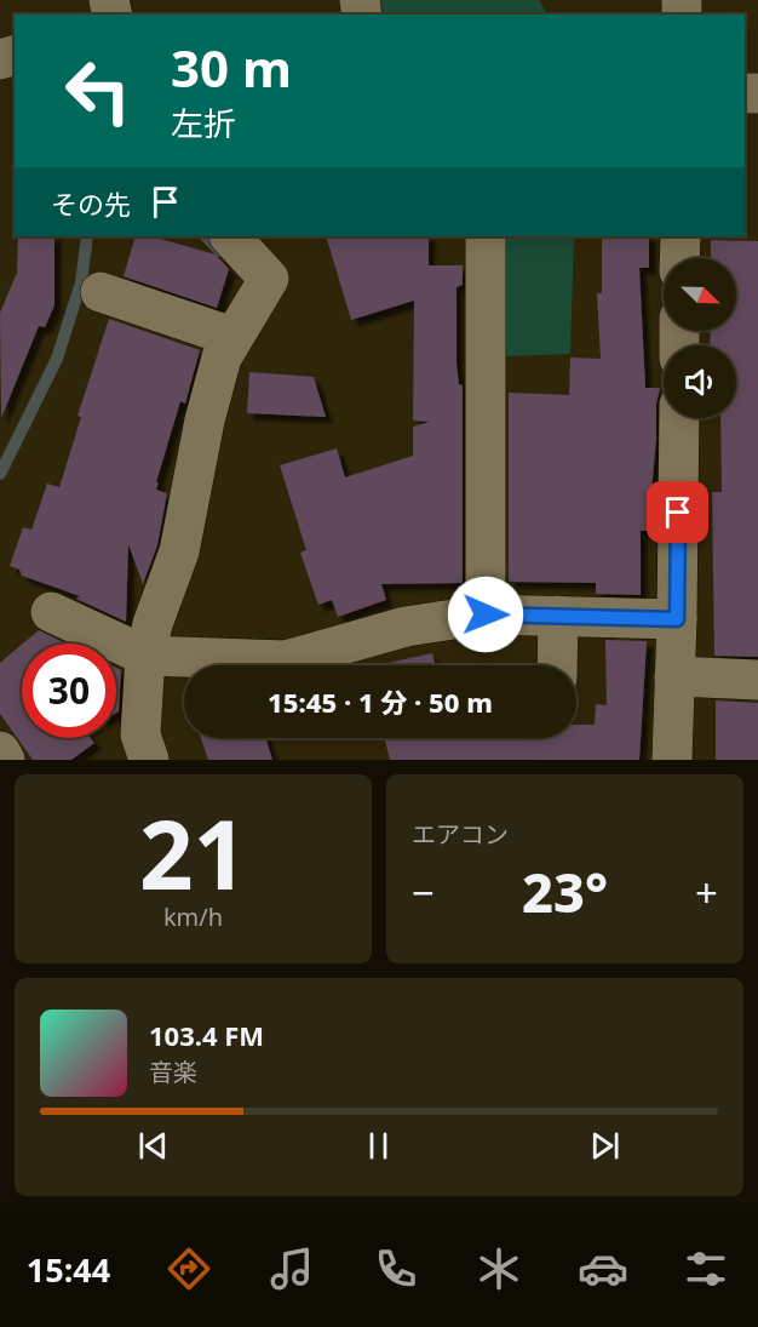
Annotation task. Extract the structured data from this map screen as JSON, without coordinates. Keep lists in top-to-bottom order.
{
  "north": "bottom right",
  "page": {
    "turn": ["30 m", "左折"],
    "then": "その先",
    "limit": "30",
    "trip": "15:45 · 1 分 · 50 m",
    "tile": [
      ["21", "km/h"],
      "エアコン"
    ],
    "heat": ["−", "23°", "+"],
    "song": ["103.4 FM", "音楽"],
    "tabs": "15:44"
  }
}
